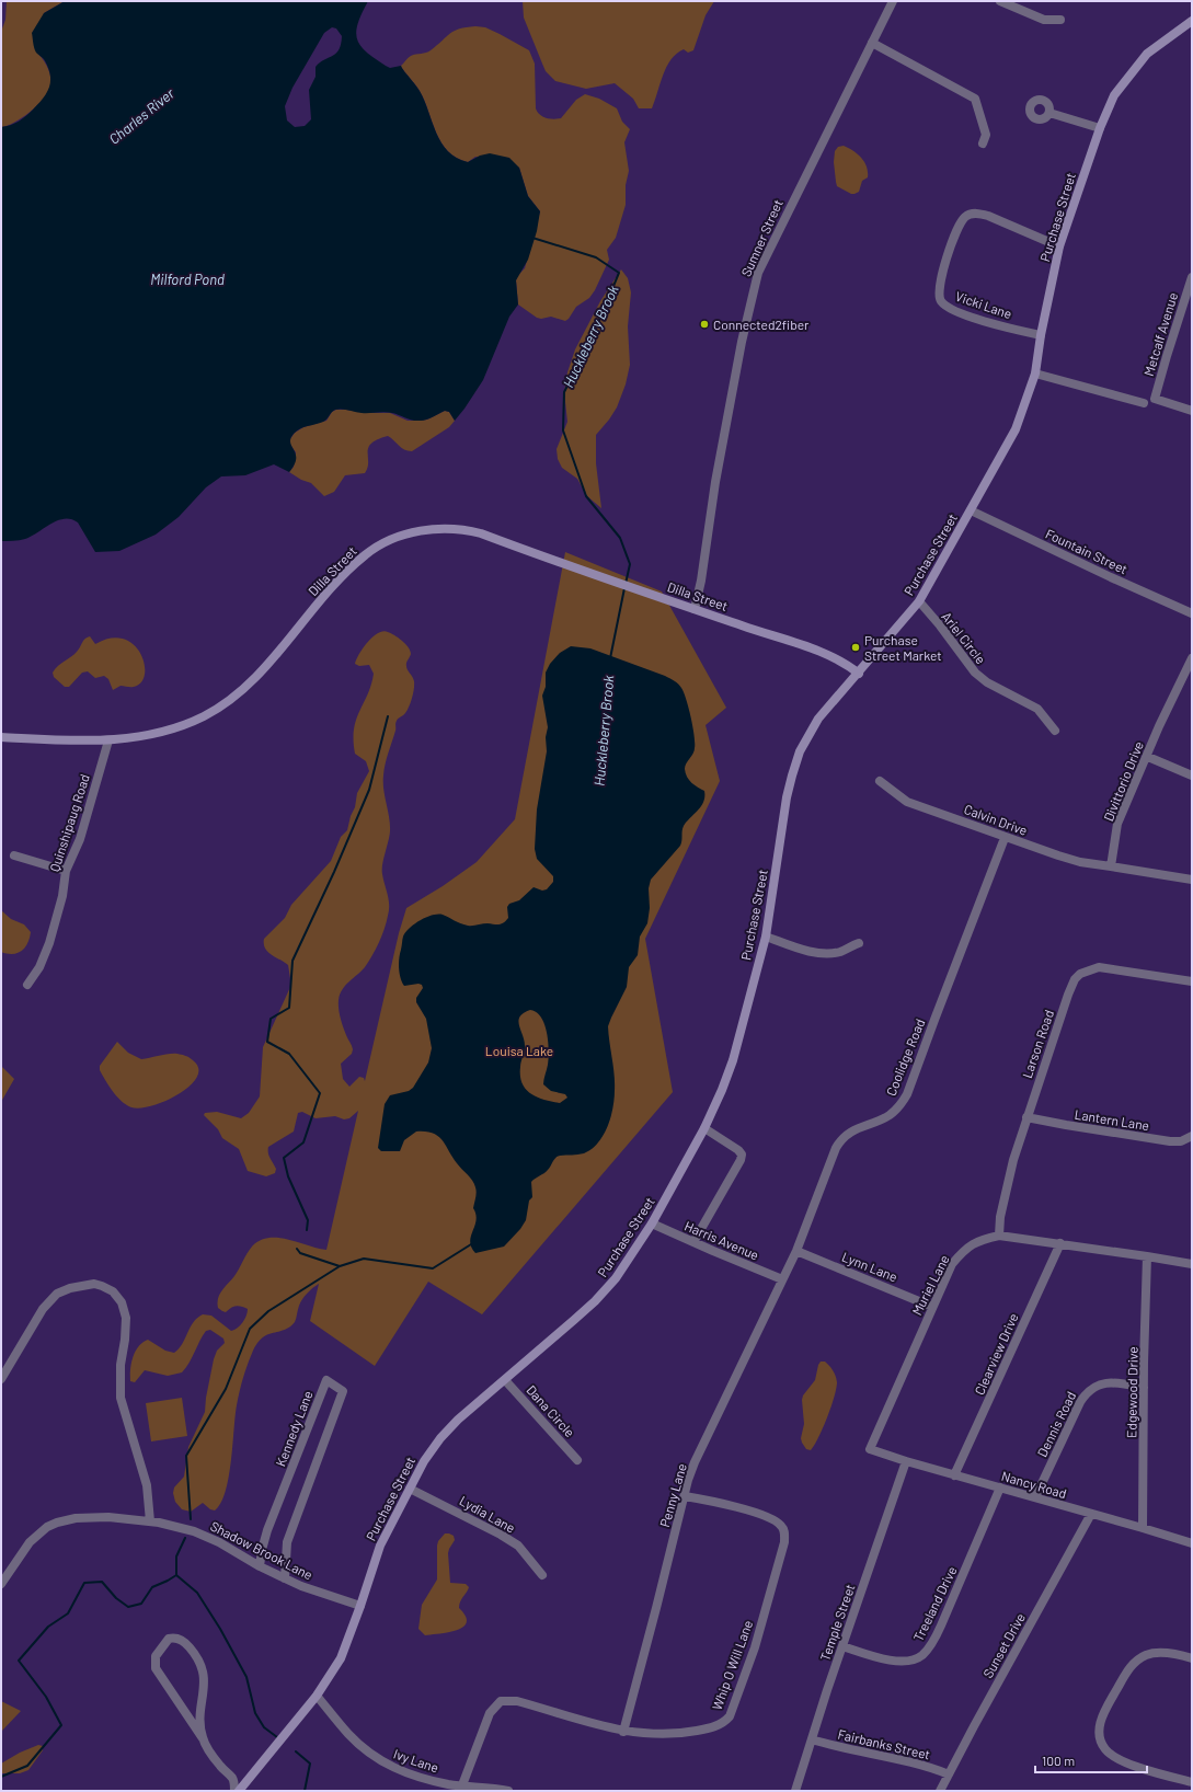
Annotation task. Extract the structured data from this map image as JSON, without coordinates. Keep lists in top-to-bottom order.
{
  "streets": {
    "main road": ["Purchase Street", "Dilla Street"],
    "street": [
      "Sumner Street",
      "Vicki Lane",
      "Metcalf Avenue",
      "Fountain Street",
      "Ariel Circle",
      "Divittorio Drive",
      "Calvin Drive",
      "Quinshipaug Road",
      "Larson Road",
      "Coolidge Road",
      "Lantern Lane",
      "Harris Avenue",
      "Lynn Lane",
      "Muriel Lane",
      "Clearview Drive",
      "Edgewood Drive",
      "Dana Circle",
      "Dennis Road",
      "Kennedy Lane",
      "Nancy Road",
      "Penny Lane",
      "Lydia Lane",
      "Shadow Brook Lane",
      "Treeland Drive",
      "Temple Street",
      "Sunset Drive",
      "Whip O Will Lane",
      "Fairbanks Street",
      "Ivy Lane"
    ]
  },
  "crossings": [
    ["Purchase Street", "Vicki Lane"],
    ["Purchase Street", "Fountain Street"],
    ["Purchase Street", "Dilla Street"],
    ["Purchase Street", "Ariel Circle"],
    ["Purchase Street", "Harris Avenue"],
    ["Purchase Street", "Dana Circle"],
    ["Purchase Street", "Lydia Lane"],
    ["Purchase Street", "Shadow Brook Lane"],
    ["Purchase Street", "Ivy Lane"],
    ["Sumner Street", "Dilla Street"],
    ["Dilla Street", "Quinshipaug Road"],
    ["Divittorio Drive", "Calvin Drive"],
    ["Calvin Drive", "Coolidge Road"],
    ["Larson Road", "Lantern Lane"],
    ["Larson Road", "Muriel Lane"],
    ["Coolidge Road", "Harris Avenue"],
    ["Coolidge Road", "Lynn Lane"],
    ["Coolidge Road", "Penny Lane"],
    ["Harris Avenue", "Penny Lane"],
    ["Lynn Lane", "Muriel Lane"],
    ["Muriel Lane", "Clearview Drive"],
    ["Muriel Lane", "Edgewood Drive"],
    ["Muriel Lane", "Nancy Road"],
    ["Clearview Drive", "Nancy Road"],
    ["Edgewood Drive", "Dennis Road"],
    ["Edgewood Drive", "Nancy Road"],
    ["Dennis Road", "Nancy Road"],
    ["Kennedy Lane", "Shadow Brook Lane"],
    ["Nancy Road", "Treeland Drive"],
    ["Nancy Road", "Temple Street"],
    ["Nancy Road", "Sunset Drive"],
    ["Penny Lane", "Whip O Will Lane"],
    ["Treeland Drive", "Temple Street"],
    ["Temple Street", "Fairbanks Street"],
    ["Sunset Drive", "Fairbanks Street"],
    ["Whip O Will Lane", "Ivy Lane"]
  ],
  "water": ["Charles River", "Milford Pond", "Huckleberry Brook"],
  "parks": ["Louisa Lake"],
  "places": ["Connected2fiber", "Purchase Street Market"],
  "scale_bar": "100 m"
}
